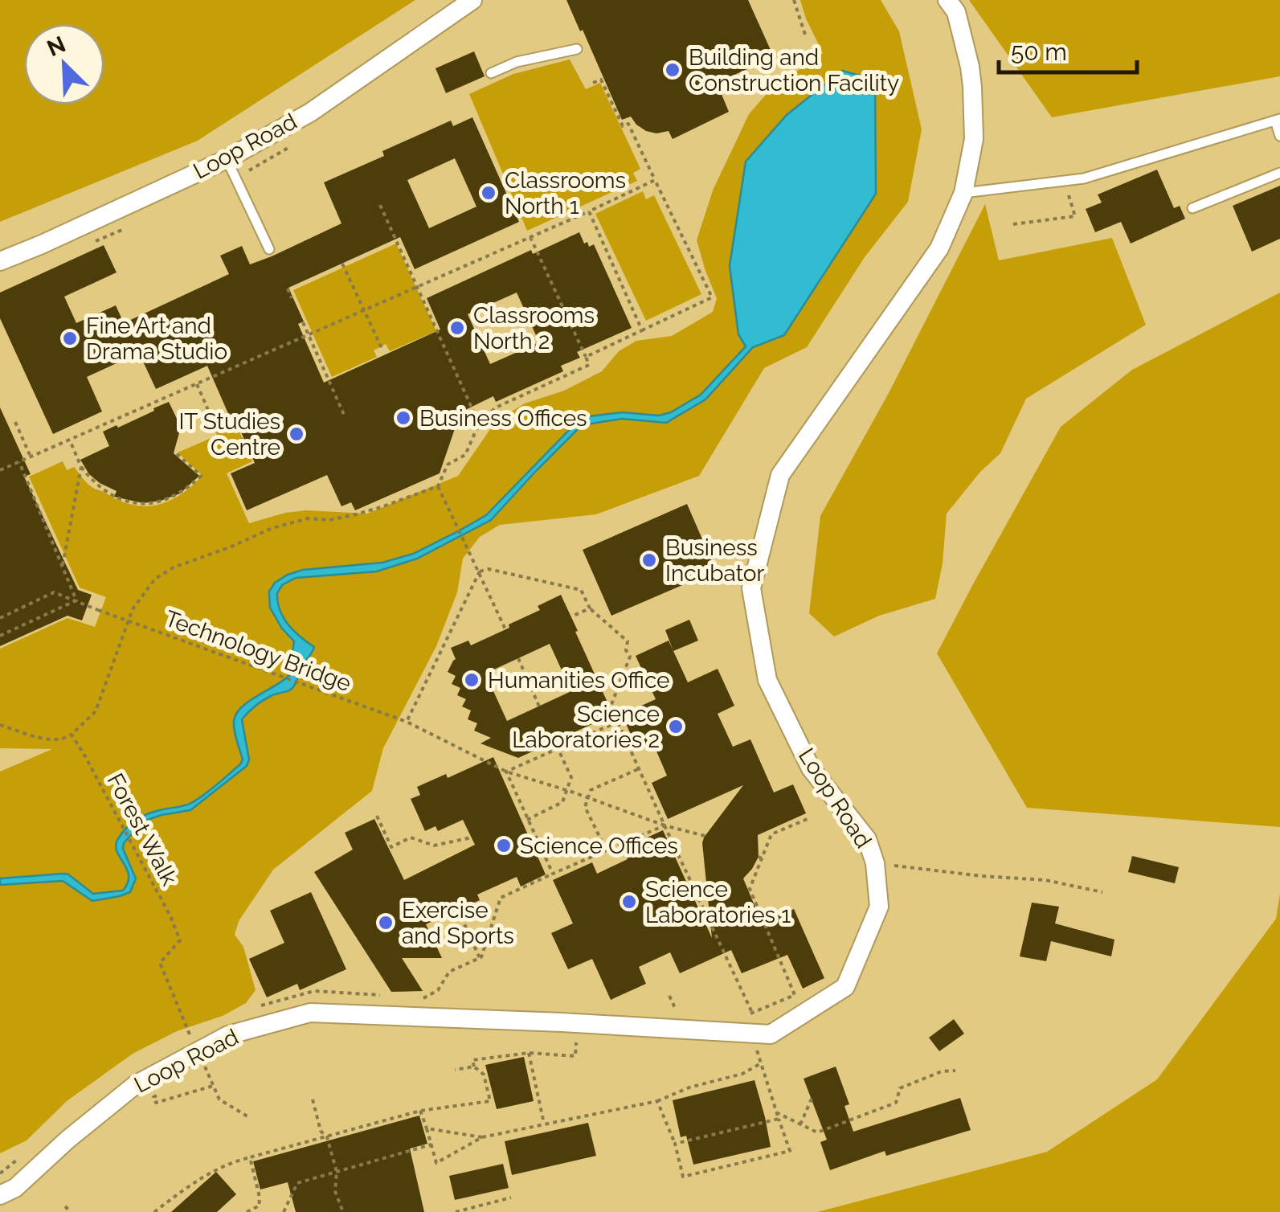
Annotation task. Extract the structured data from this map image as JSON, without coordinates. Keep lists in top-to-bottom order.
{
  "streets": {
    "street": ["Loop Road"],
    "path": ["Technology Bridge", "Forest Walk"]
  },
  "crossings": [
    ["Loop Road", "Forest Walk"]
  ],
  "places": [
    "Building and Construction Facility",
    "Classrooms North 1",
    "Classrooms North 2",
    "Fine Art and Drama Studio",
    "Business Offices",
    "IT Studies Centre",
    "Business Incubator",
    "Humanities Office",
    "Science Laboratories 2",
    "Science Offices",
    "Science Laboratories 1",
    "Exercise and Sports"
  ],
  "scale_bar": "50 m",
  "north": "top left"
}
